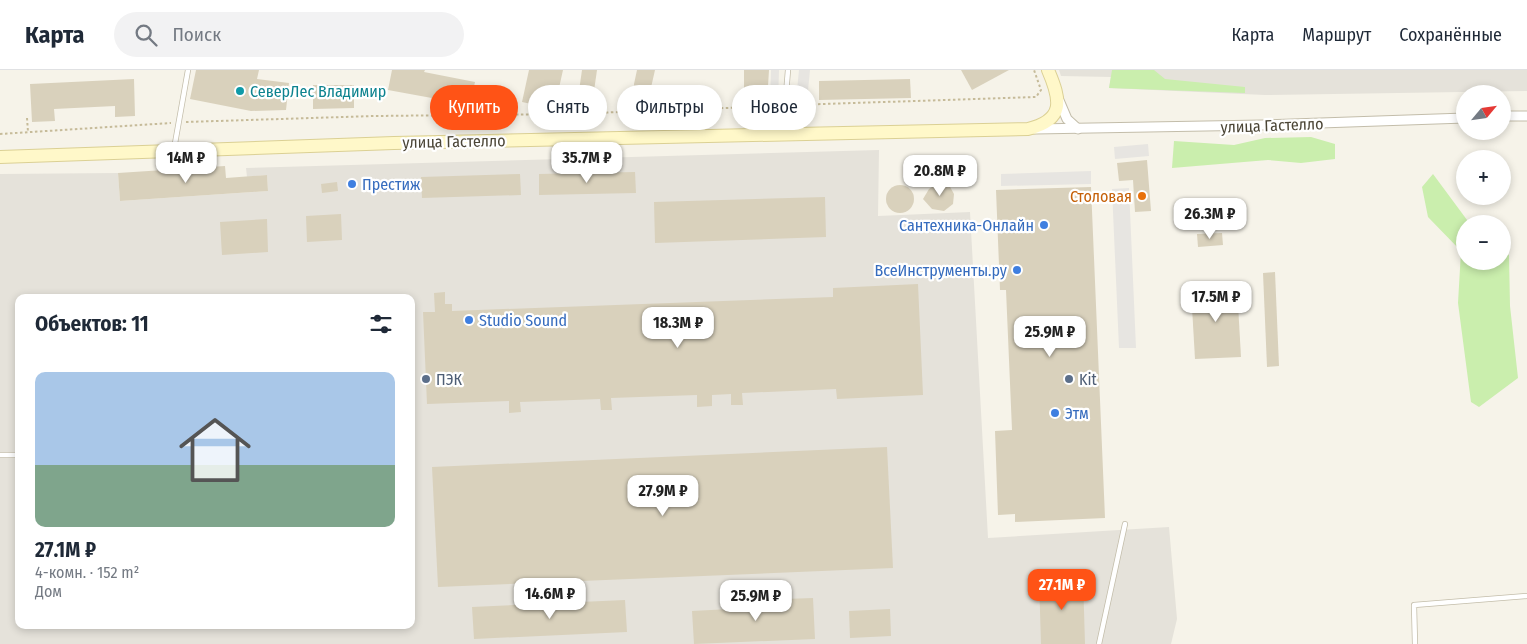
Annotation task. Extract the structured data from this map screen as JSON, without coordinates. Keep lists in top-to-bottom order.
{
  "streets": {
    "main road": ["улица Гастелло"]
  },
  "places": [
    "СеверЛес Владимир",
    "Престиж",
    "Столовая",
    "Сантехника-Онлайн",
    "ВсеИнструменты.ру",
    "Studio Sound",
    "ПЭК",
    "Kit",
    "Этм"
  ],
  "north": "top right",
  "page": {
    "header": "Карта",
    "search": "Поиск",
    "nav": ["Карта", "Маршрут", "Сохранённые"],
    "map_buttons": ["+", "−"],
    "chip": [
      "Купить",
      "Снять",
      "Фильтры",
      "Новое"
    ],
    "price": [
      "14M ₽",
      "35.7M ₽",
      "20.8M ₽",
      "26.3M ₽",
      "17.5M ₽",
      "18.3M ₽",
      "25.9M ₽",
      "27.9M ₽",
      "27.1M ₽",
      "14.6M ₽",
      "25.9M ₽"
    ],
    "heading": "Объектов: 11",
    "list": [
      {
        "name": "27.1M ₽",
        "note": "4-комн. · 152 m² · Дом"
      }
    ]
  }
}
